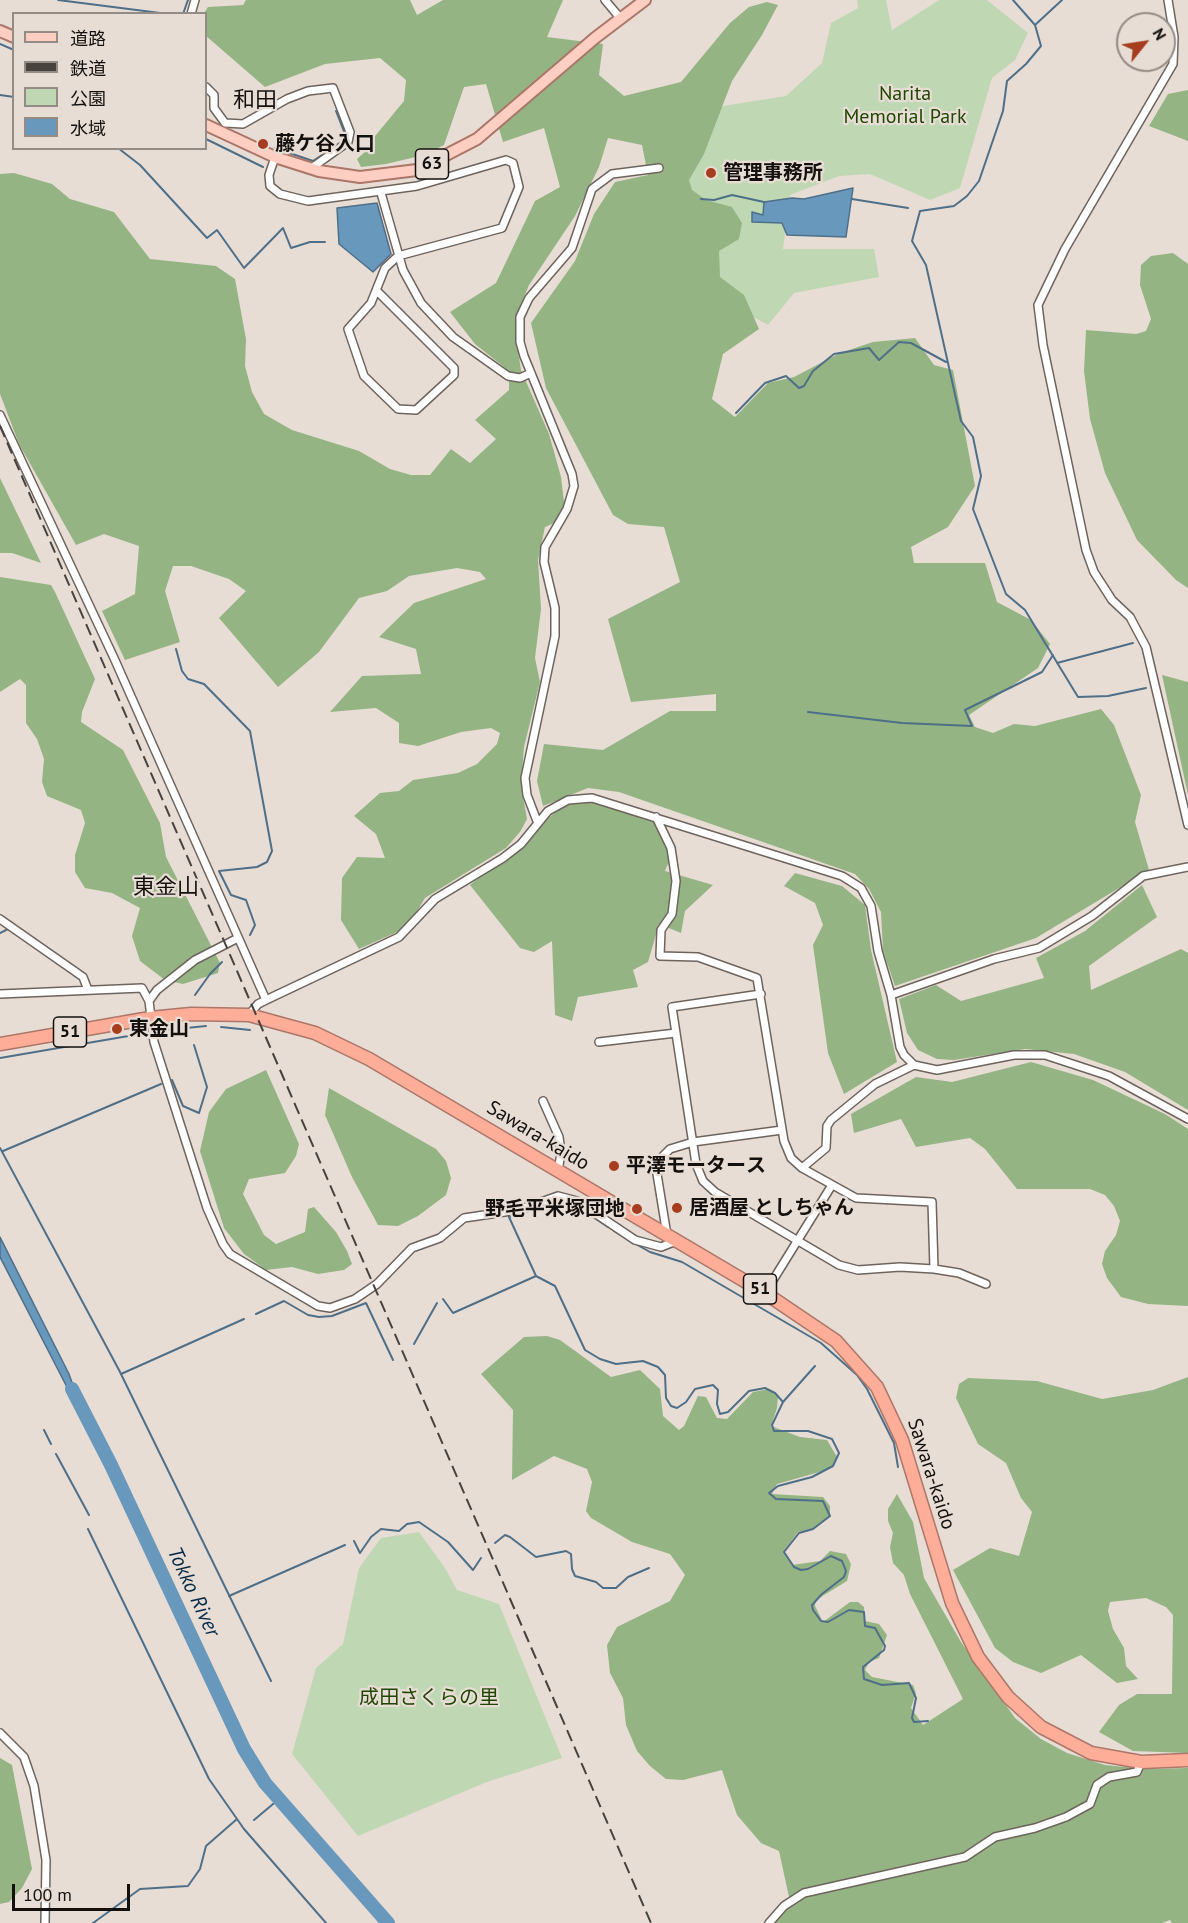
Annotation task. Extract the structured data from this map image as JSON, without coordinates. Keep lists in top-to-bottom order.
{
  "streets": {
    "highway": ["51", "Sawara-kaido"],
    "main road": ["63"]
  },
  "districts": ["和田", "東金山"],
  "water": ["Tokko River"],
  "parks": ["Narita Memorial Park", "成田さくらの里"],
  "places": [
    "藤ケ谷入口",
    "管理事務所",
    "東金山",
    "平澤モータース",
    "居酒屋 としちゃん",
    "野毛平米塚団地"
  ],
  "legend": [
    "道路",
    "鉄道",
    "公園",
    "水域"
  ],
  "scale_bar": "100 m",
  "north": "top right"
}
